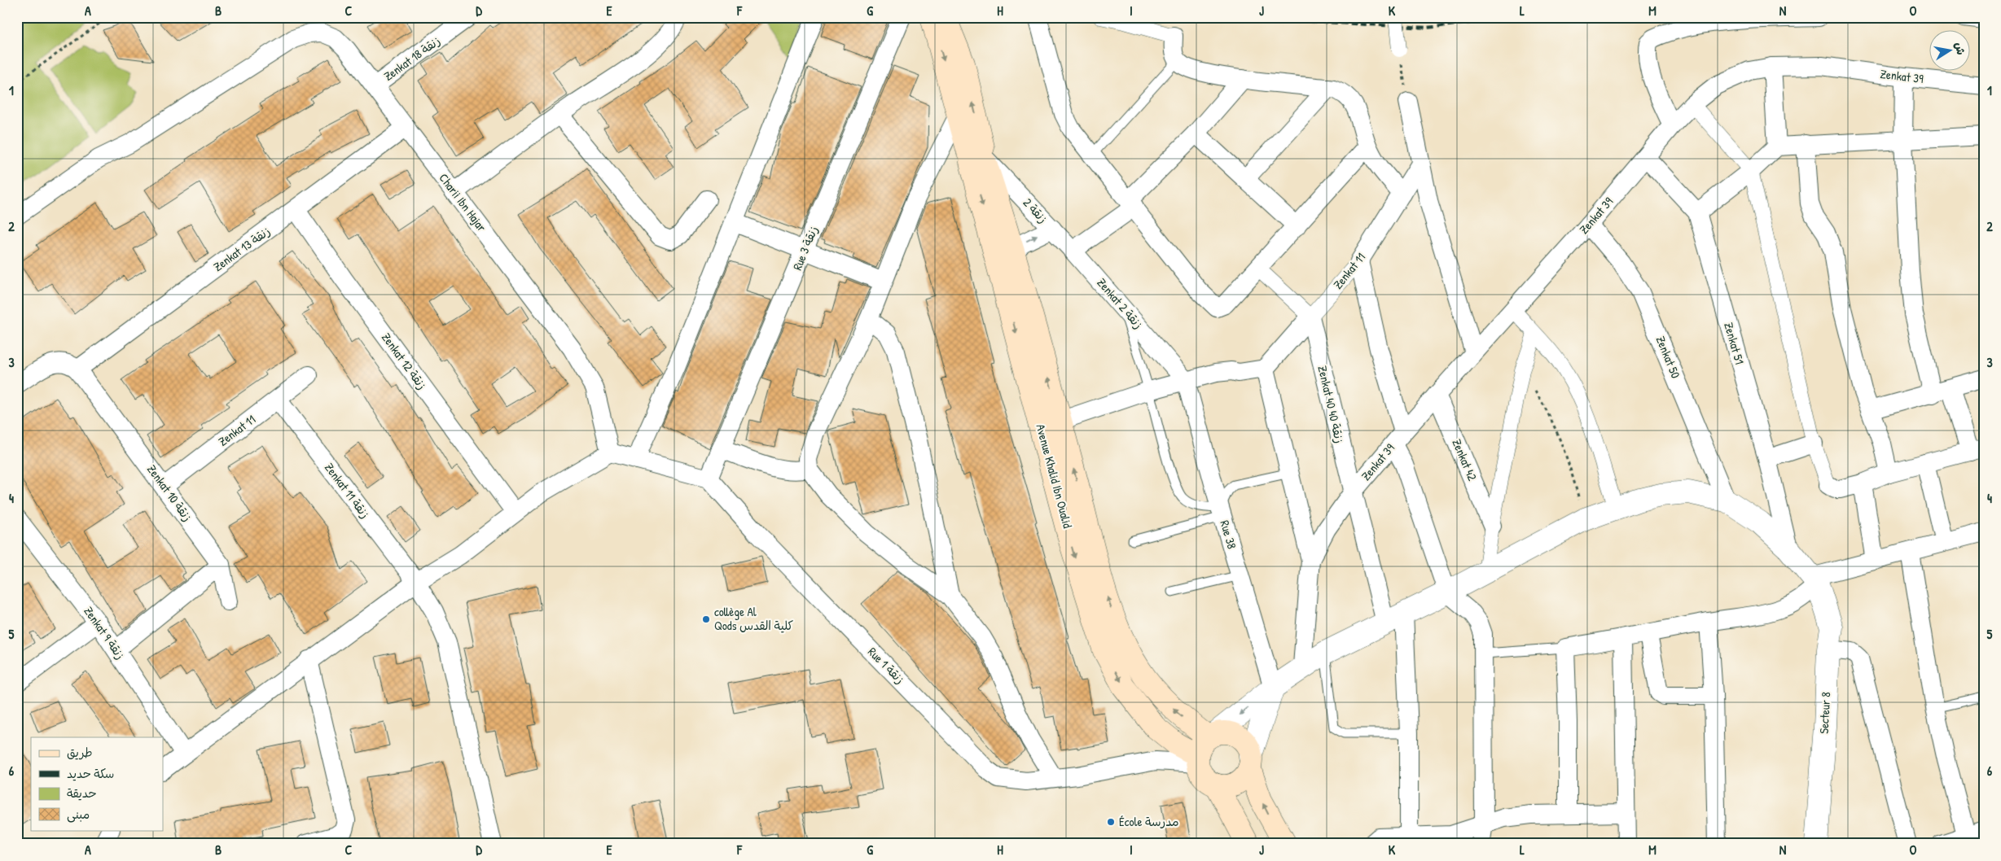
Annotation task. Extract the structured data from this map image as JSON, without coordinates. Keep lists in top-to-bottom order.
{
  "streets": {
    "main road": ["Avenue Khalid Ibn Oualid"],
    "street": [
      "Zenkat 18 زنقة",
      "Zenkat 39",
      "Charii Ibn Hajar",
      "زنقة 2",
      "Rue 3 زنقة",
      "Zenkat 13 زنقة",
      "Zenkat 11",
      "Zenkat 2 زنقة",
      "Zenkat 51",
      "Zenkat 50",
      "Zenkat 12 زنقة",
      "Zenkat 40 زنقة 40",
      "Zenkat 42",
      "Zenkat 11 زنقة",
      "Zenkat 10 زنقة",
      "Rue 38",
      "Zenkat 9 زنقة",
      "Rue 1 زنقة",
      "Secteur 8"
    ]
  },
  "crossings": [
    ["Zenkat 18 زنقة", "Charii Ibn Hajar"],
    ["Zenkat 39", "Zenkat 11"],
    ["Zenkat 39", "Zenkat 51"],
    ["Zenkat 39", "Zenkat 50"],
    ["Zenkat 39", "Zenkat 40 زنقة 40"],
    ["Zenkat 39", "Zenkat 42"],
    ["Charii Ibn Hajar", "Zenkat 13 زنقة"],
    ["زنقة 2", "Zenkat 2 زنقة"],
    ["زنقة 2", "Avenue Khalid Ibn Oualid"],
    ["Rue 3 زنقة", "Rue 1 زنقة"],
    ["Zenkat 13 زنقة", "Zenkat 12 زنقة"],
    ["Zenkat 13 زنقة", "Zenkat 10 زنقة"],
    ["Zenkat 11", "Zenkat 40 زنقة 40"],
    ["Zenkat 11", "Zenkat 11 زنقة"],
    ["Zenkat 11", "Zenkat 10 زنقة"],
    ["Zenkat 2 زنقة", "Rue 38"],
    ["Avenue Khalid Ibn Oualid", "Rue 1 زنقة"]
  ],
  "places": ["collège Al Qods كلية القدس", "École مدرسة"],
  "legend": [
    "طريق",
    "سكة حديد",
    "حديقة",
    "مبنى"
  ],
  "north": "right",
  "grid": {
    "columns": [
      "A",
      "B",
      "C",
      "D",
      "E",
      "F",
      "G",
      "H",
      "I",
      "J",
      "K",
      "L",
      "M",
      "N",
      "O"
    ],
    "rows": [
      "1",
      "2",
      "3",
      "4",
      "5",
      "6"
    ]
  }
}
